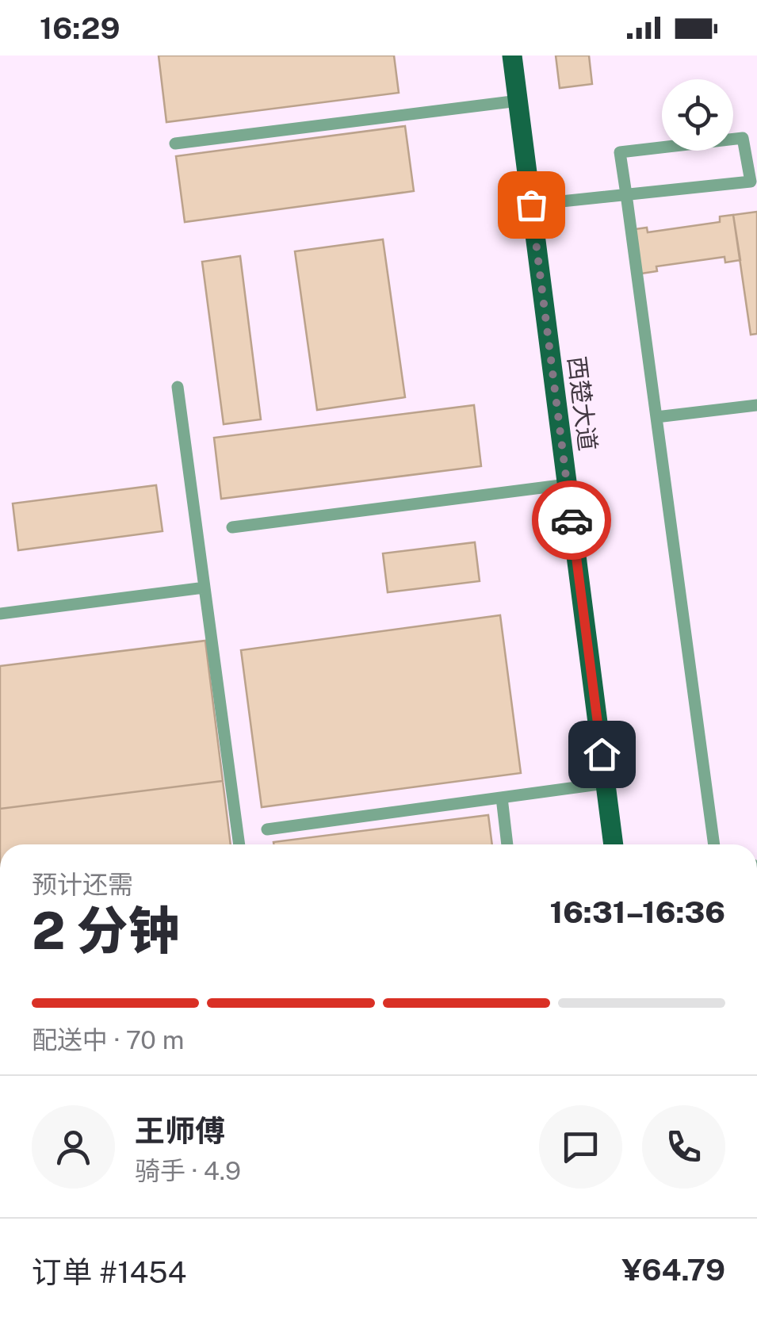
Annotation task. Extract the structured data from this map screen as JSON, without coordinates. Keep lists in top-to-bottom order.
{
  "streets": {
    "main road": ["西楚大道"]
  },
  "page": {
    "status": "16:29",
    "heading": ["2 分钟", "预计还需", "16:31–16:36"],
    "panel": [
      "王师傅",
      "骑手 · 4.9",
      "订单 #1454",
      "¥64.79"
    ],
    "bar": "配送中 · 70 m"
  }
}
